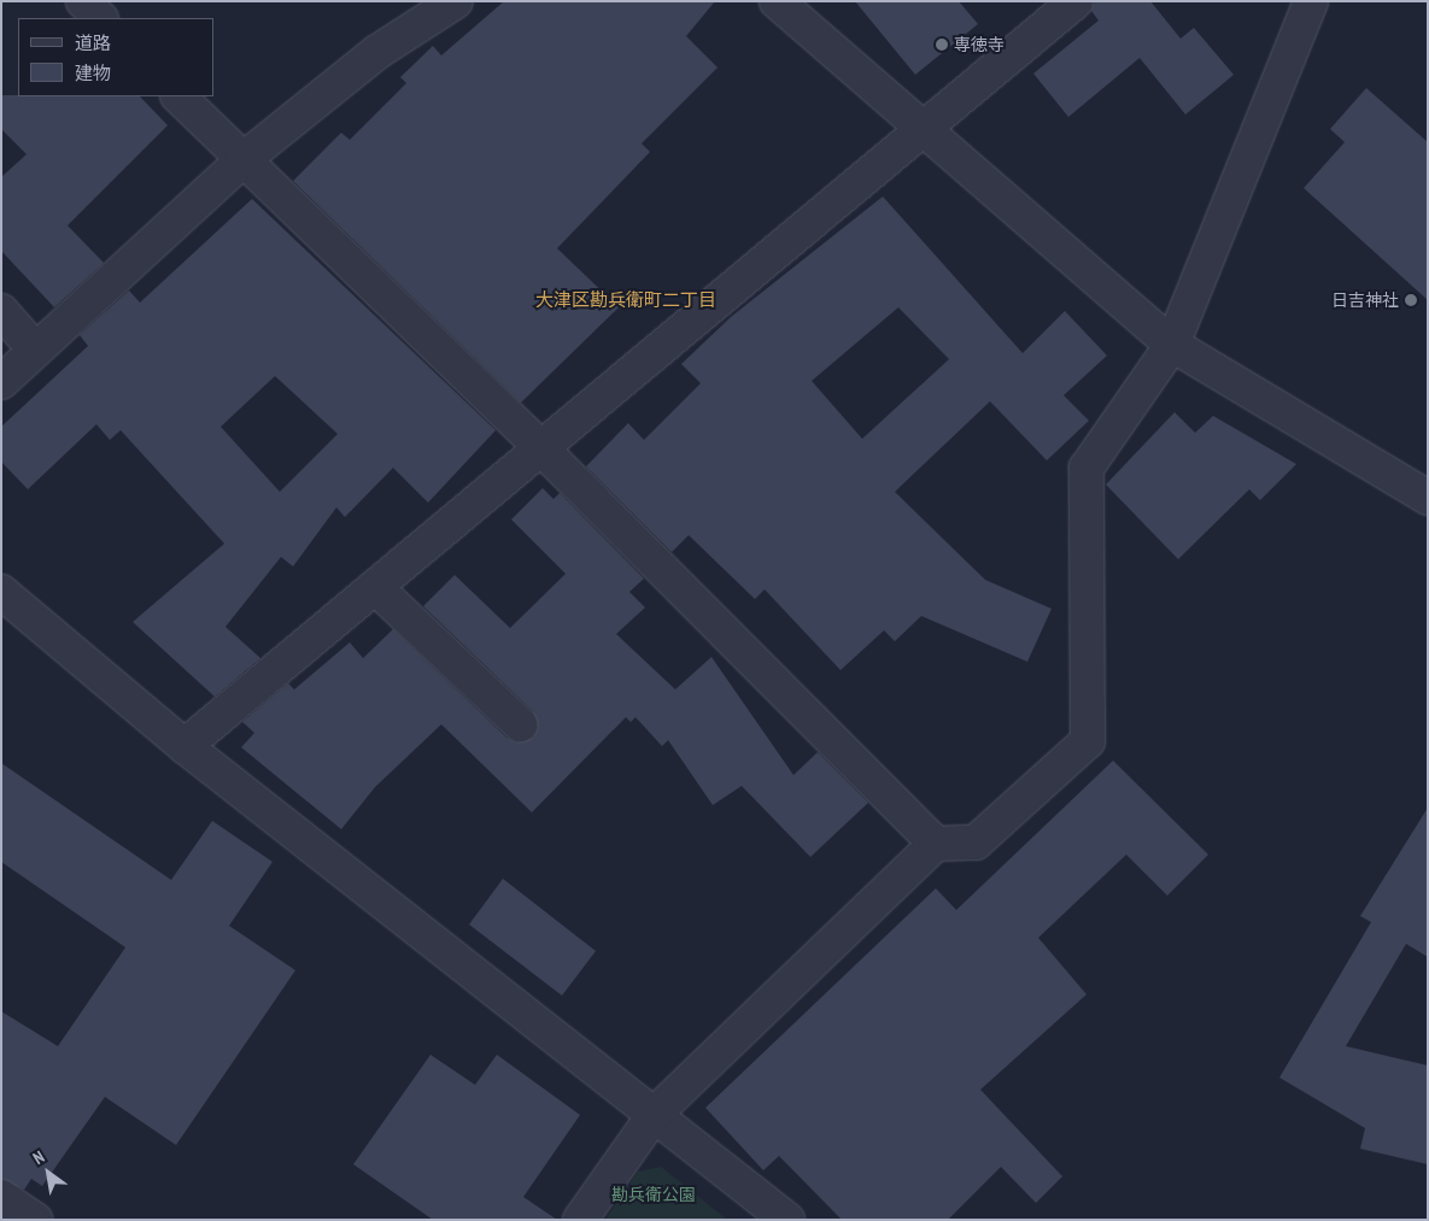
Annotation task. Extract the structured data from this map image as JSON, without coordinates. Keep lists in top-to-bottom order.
{
  "districts": ["大津区勘兵衛町二丁目"],
  "parks": ["勘兵衛公園"],
  "places": ["専徳寺", "日吉神社"],
  "legend": ["道路", "建物"],
  "north": "top left"
}
